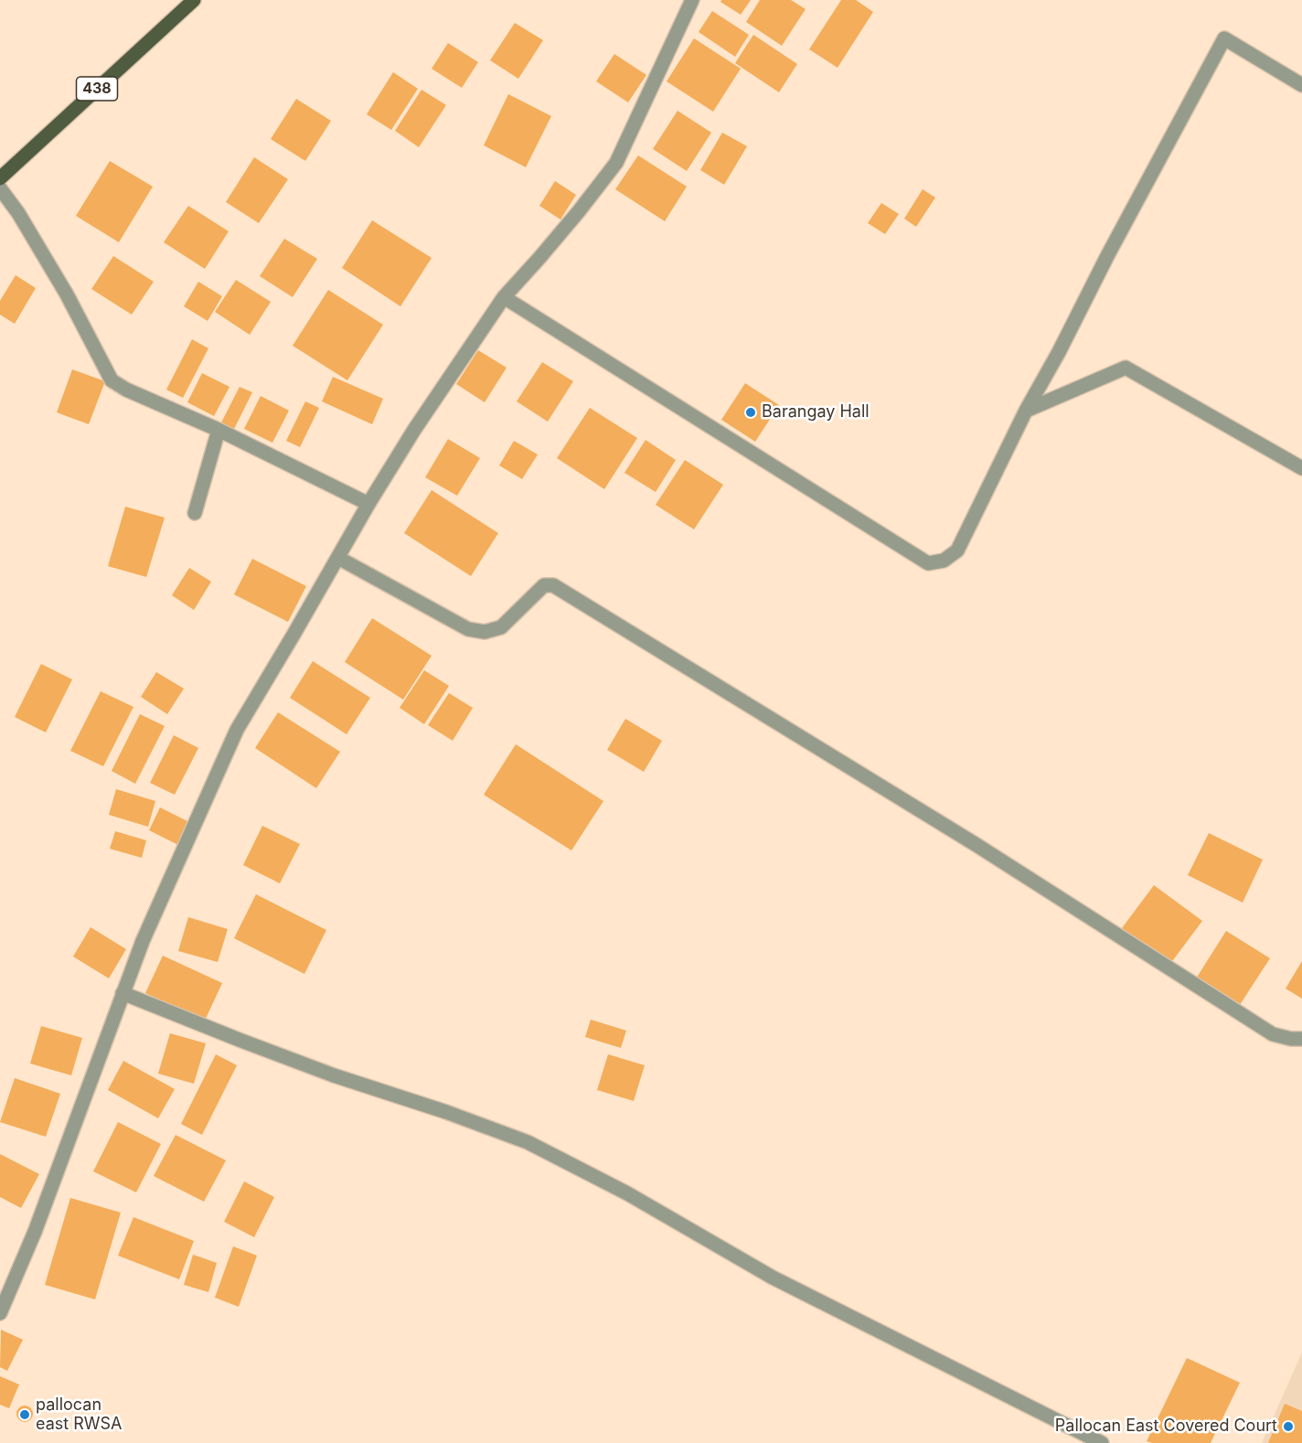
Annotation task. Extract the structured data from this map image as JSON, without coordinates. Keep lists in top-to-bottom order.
{
  "streets": {
    "main road": ["438"]
  },
  "places": ["Barangay Hall", "pallocan east RWSA", "Pallocan East Covered Court"]
}
